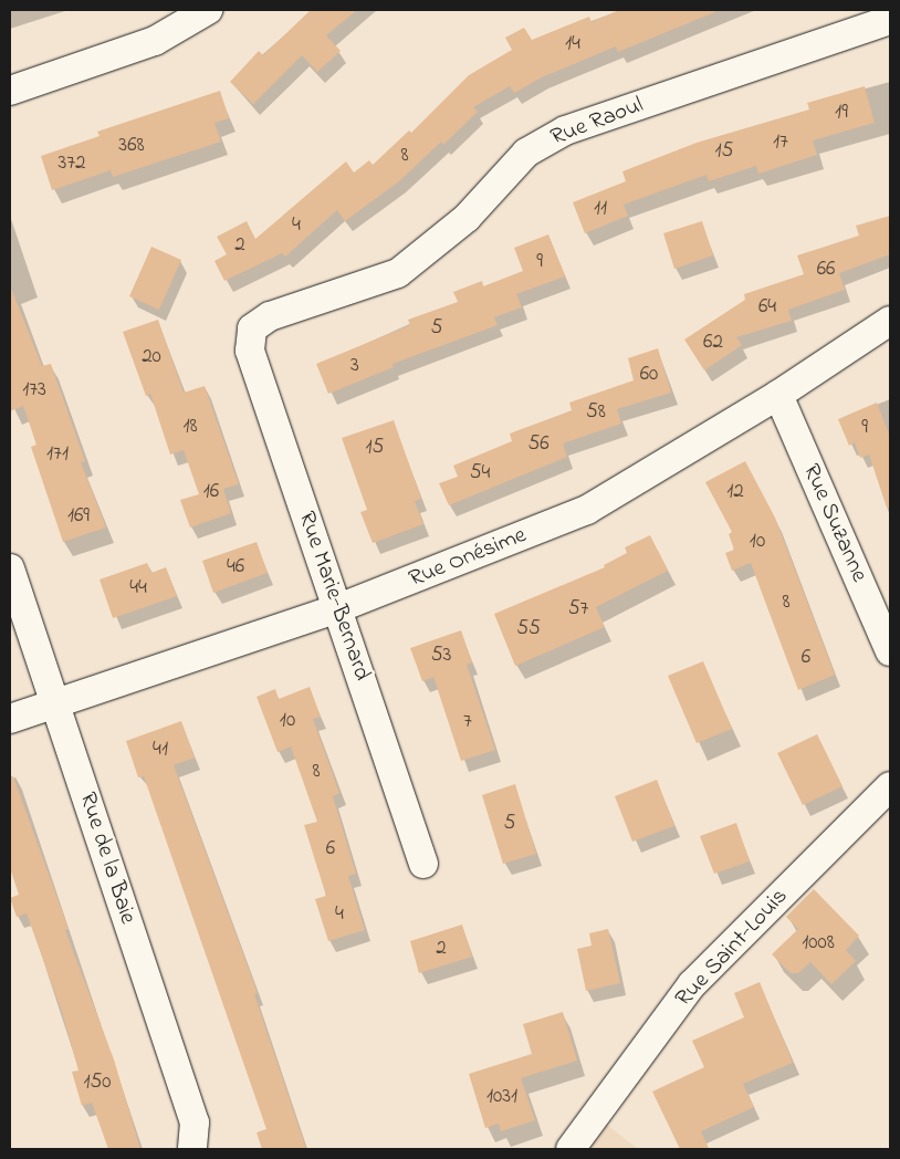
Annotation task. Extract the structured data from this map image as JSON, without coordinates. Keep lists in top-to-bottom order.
{
  "streets": {
    "street": [
      "Rue Raoul",
      "Rue Suzanne",
      "Rue Onésime",
      "Rue Marie-Bernard",
      "Rue de la Baie",
      "Rue Saint-Louis"
    ]
  },
  "crossings": [
    ["Rue Raoul", "Rue Marie-Bernard"],
    ["Rue Suzanne", "Rue Onésime"],
    ["Rue Onésime", "Rue Marie-Bernard"],
    ["Rue Onésime", "Rue de la Baie"]
  ],
  "house_numbers": [
    "14",
    "19",
    "17",
    "368",
    "15",
    "8",
    "372",
    "11",
    "4",
    "2",
    "9",
    "66",
    "64",
    "5",
    "62",
    "20",
    "3",
    "60",
    "173",
    "58",
    "18",
    "9",
    "56",
    "15",
    "171",
    "54",
    "16",
    "12",
    "169",
    "10",
    "46",
    "44",
    "8",
    "57",
    "55",
    "53",
    "6",
    "10",
    "7",
    "41",
    "8",
    "5",
    "6",
    "4",
    "1008",
    "2",
    "150",
    "1031"
  ]
}
